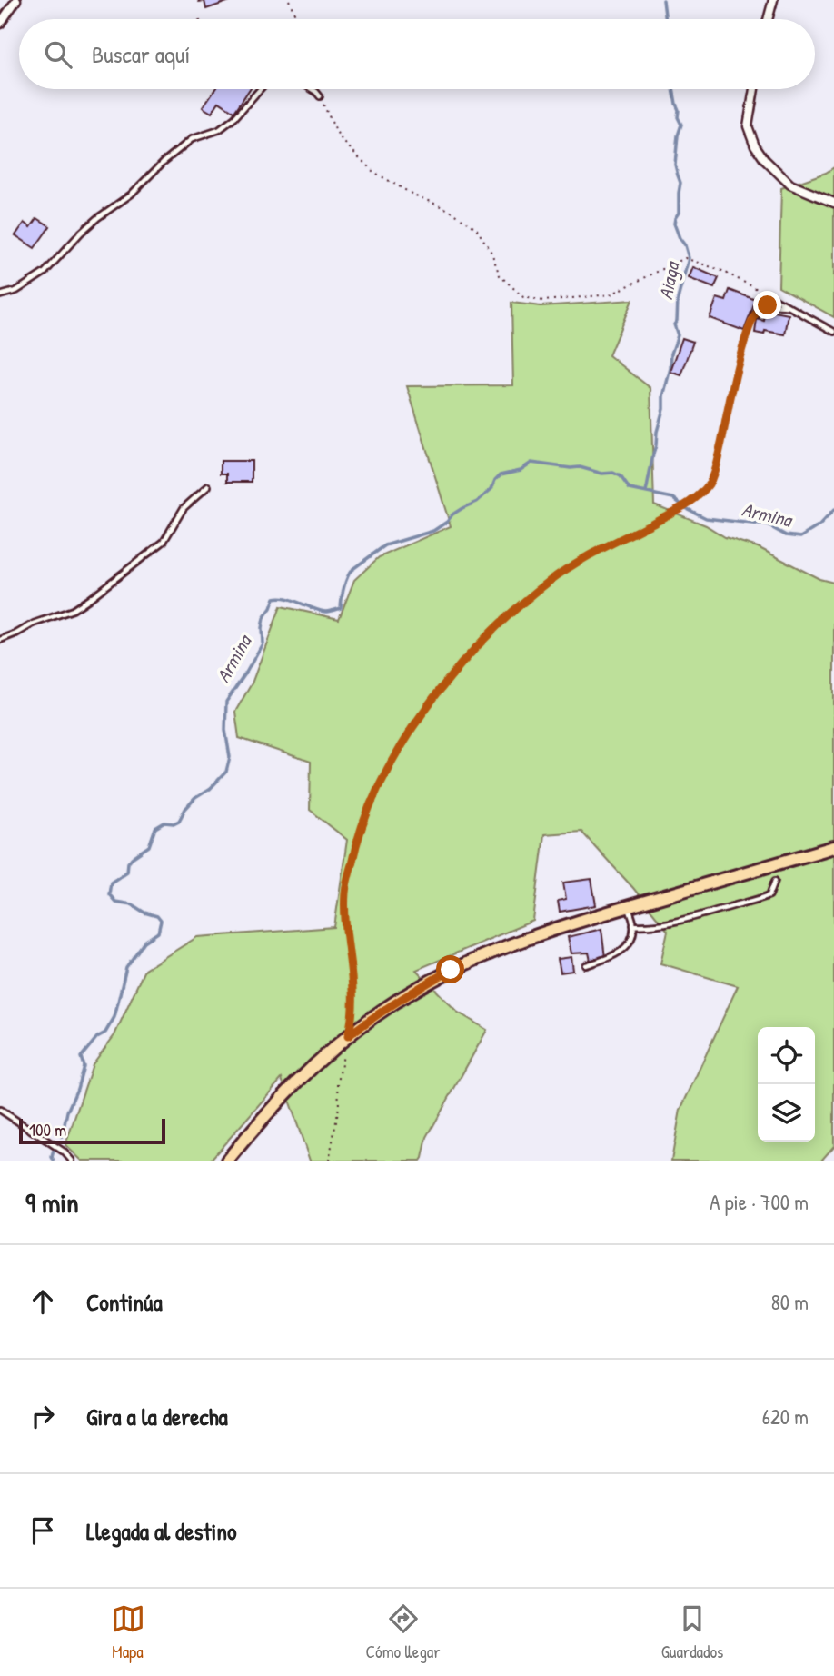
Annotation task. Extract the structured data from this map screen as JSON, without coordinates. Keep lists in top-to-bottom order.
{
  "water": ["Aiaga", "Armina"],
  "scale_bar": "100 m",
  "page": {
    "search": "Buscar aquí",
    "scale": "100 m",
    "heading": ["9 min", "A pie · 700 m"],
    "list": [
      ["Continúa", "80 m"],
      ["Gira a la derecha", "620 m"],
      "Llegada al destino"
    ],
    "nav": ["Mapa", "Cómo llegar", "Guardados"]
  }
}
